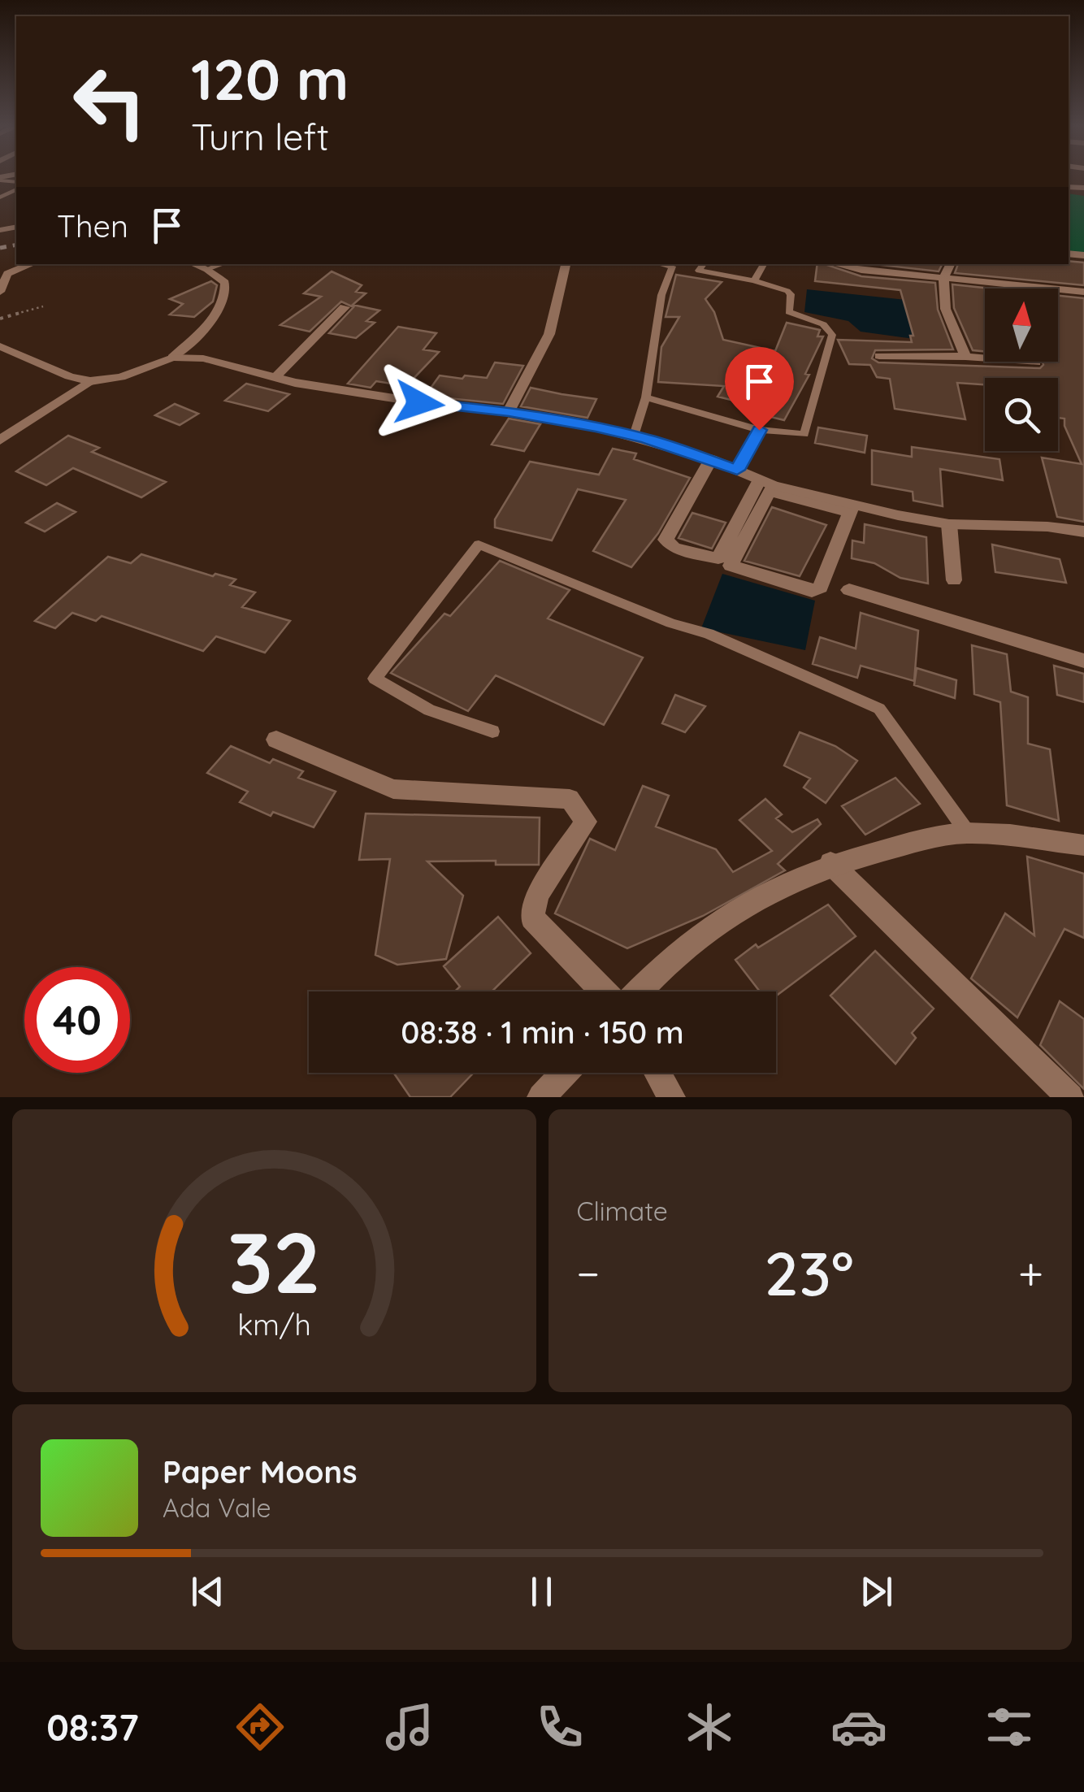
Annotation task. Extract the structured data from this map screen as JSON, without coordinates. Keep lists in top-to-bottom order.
{
  "north": "top",
  "page": {
    "turn": ["120 m", "Turn left"],
    "then": "Then",
    "limit": "40",
    "trip": "08:38 · 1 min · 150 m",
    "tile": "Climate",
    "heat": ["−", "23°", "+"],
    "song": ["Paper Moons", "Ada Vale"],
    "tabs": "08:37",
    "gauge": ["32", "km/h"]
  }
}
